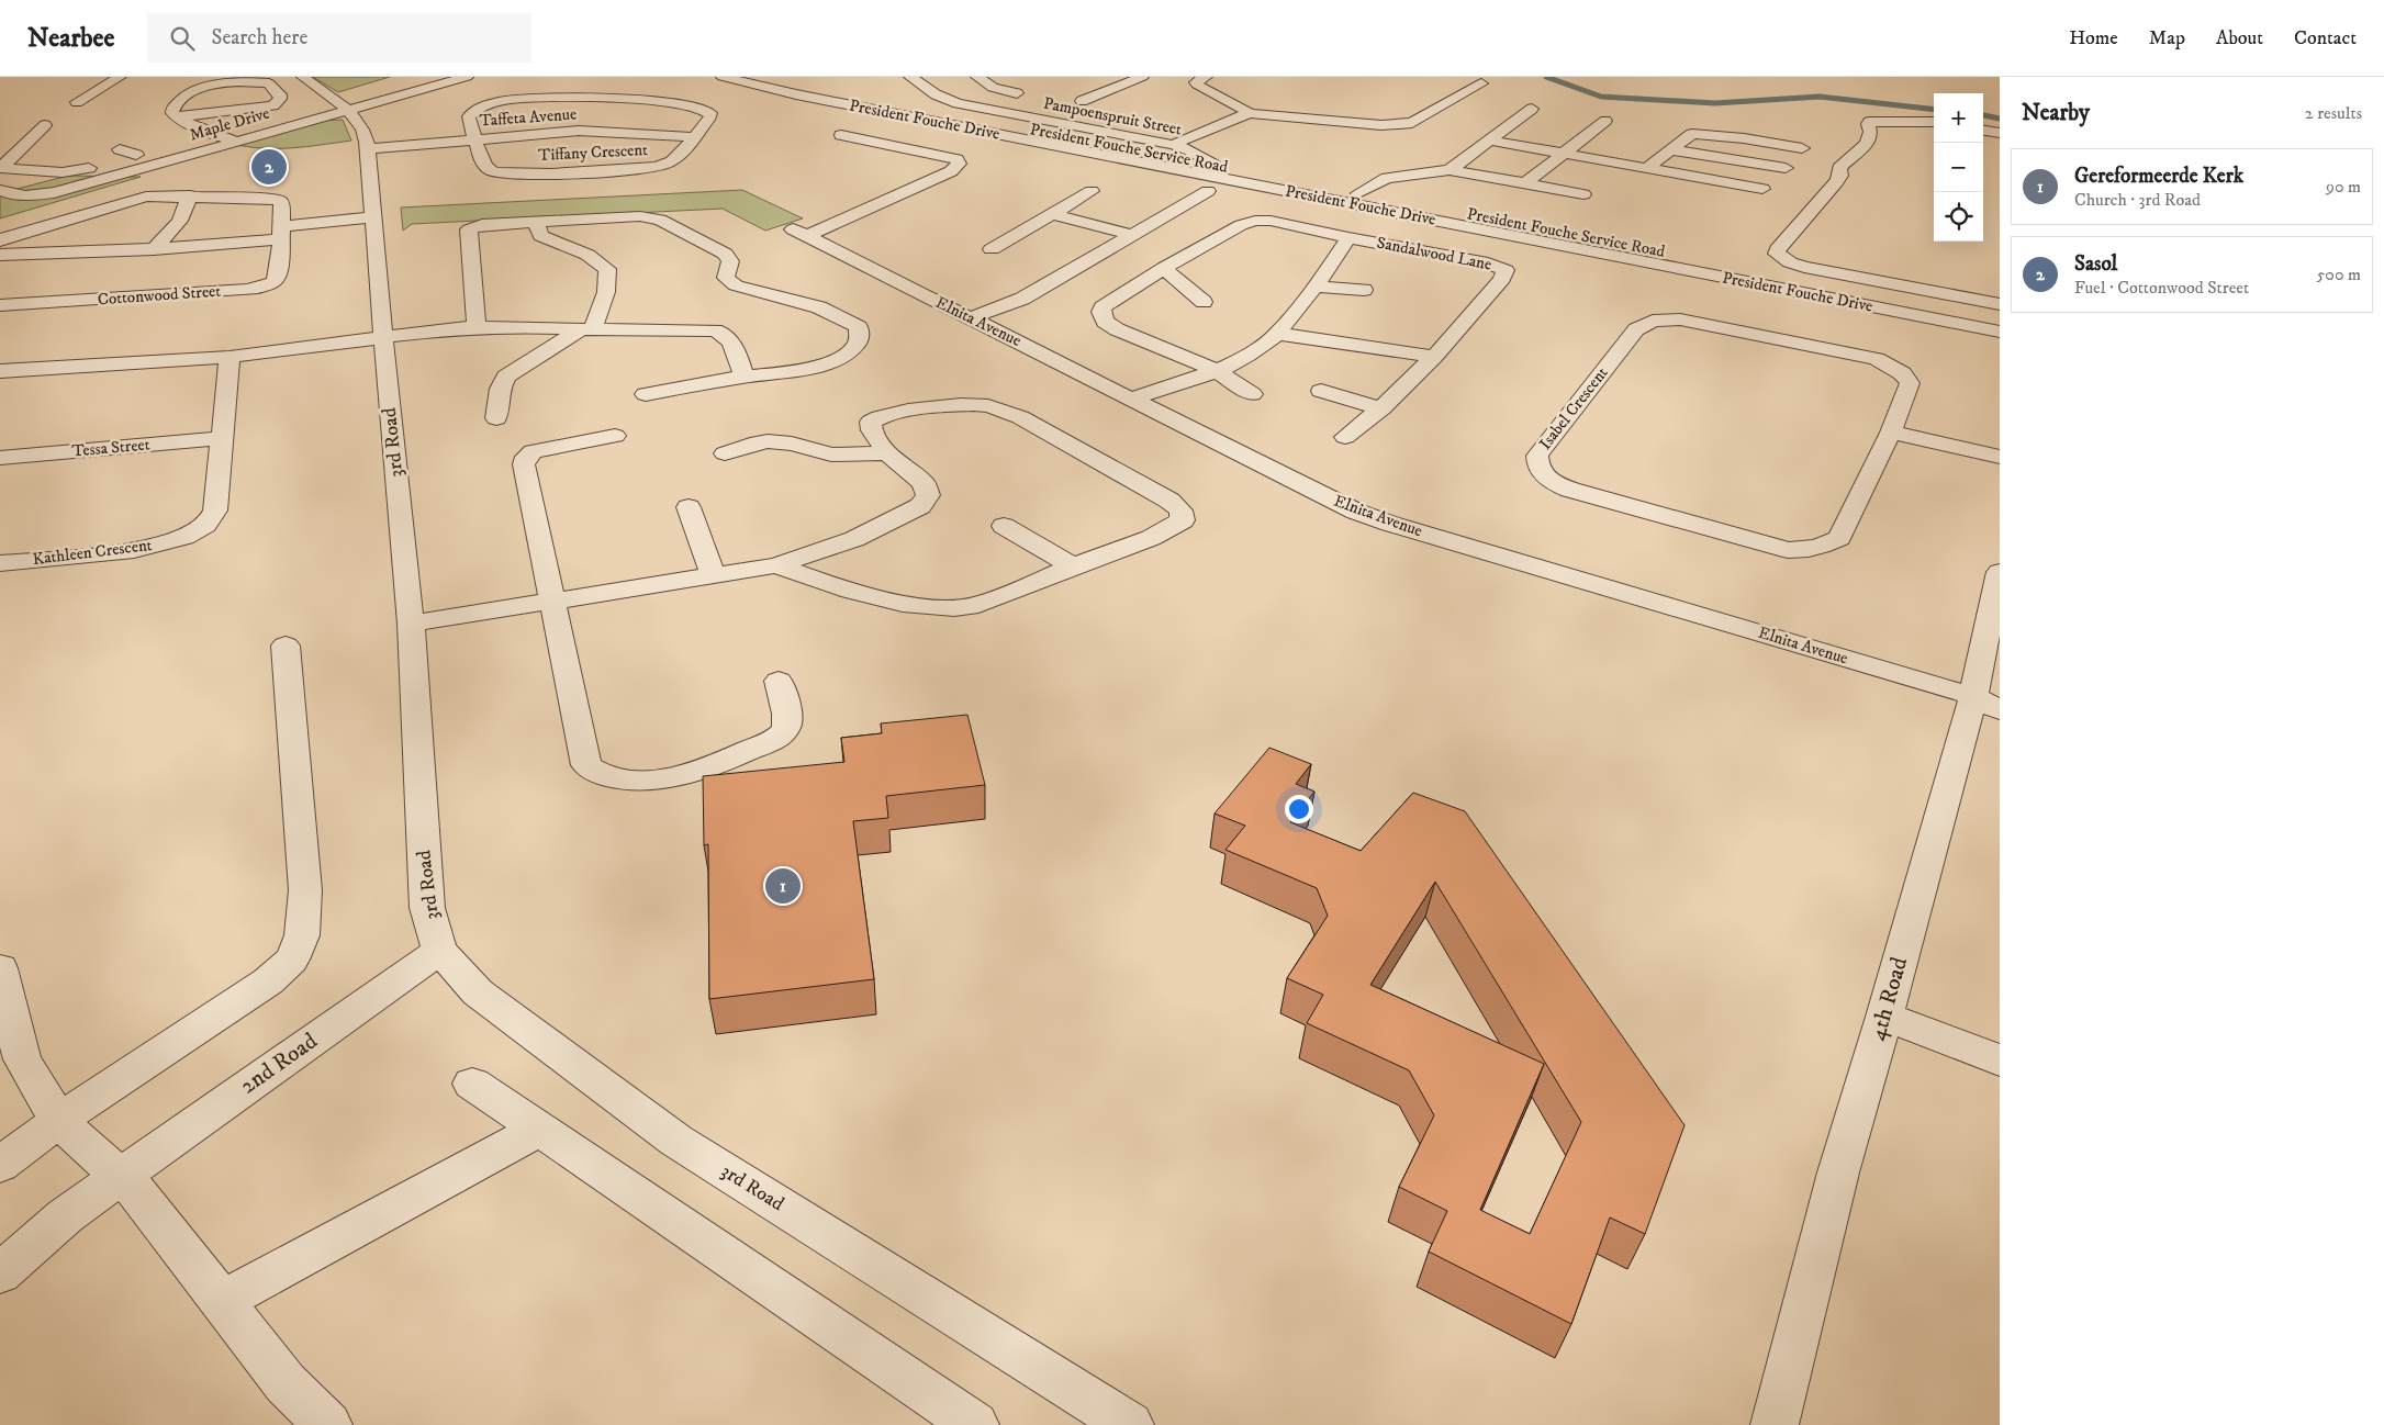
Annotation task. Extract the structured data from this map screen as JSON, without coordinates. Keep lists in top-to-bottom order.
{
  "streets": {
    "street": [
      "Pampoenspruit Street",
      "Taffeta Avenue",
      "President Fouche Drive",
      "Maple Drive",
      "President Fouche Service Road",
      "Tiffany Crescent",
      "Sandalwood Lane",
      "Cottonwood Street",
      "Elnita Avenue",
      "Isabel Crescent",
      "3rd Road",
      "Tessa Street",
      "Kathleen Crescent",
      "4th Road",
      "2nd Road"
    ]
  },
  "crossings": [
    ["Pampoenspruit Street", "President Fouche Service Road"],
    ["Taffeta Avenue", "Tiffany Crescent"],
    ["Taffeta Avenue", "3rd Road"],
    ["Maple Drive", "3rd Road"],
    ["Elnita Avenue", "4th Road"],
    ["3rd Road", "2nd Road"],
    ["Tessa Street", "Kathleen Crescent"]
  ],
  "page": {
    "header": "Nearbee",
    "search": "Search here",
    "nav": [
      "Home",
      "Map",
      "About",
      "Contact"
    ],
    "heading": ["Nearby", "2 results"],
    "map_buttons": ["+", "−"],
    "pins": ["2", "1"],
    "list": [
      {
        "mark": "1",
        "name": "Gereformeerde Kerk",
        "note": "Church · 3rd Road",
        "value": "90 m"
      },
      {
        "mark": "2",
        "name": "Sasol",
        "note": "Fuel · Cottonwood Street",
        "value": "500 m"
      }
    ]
  }
}
